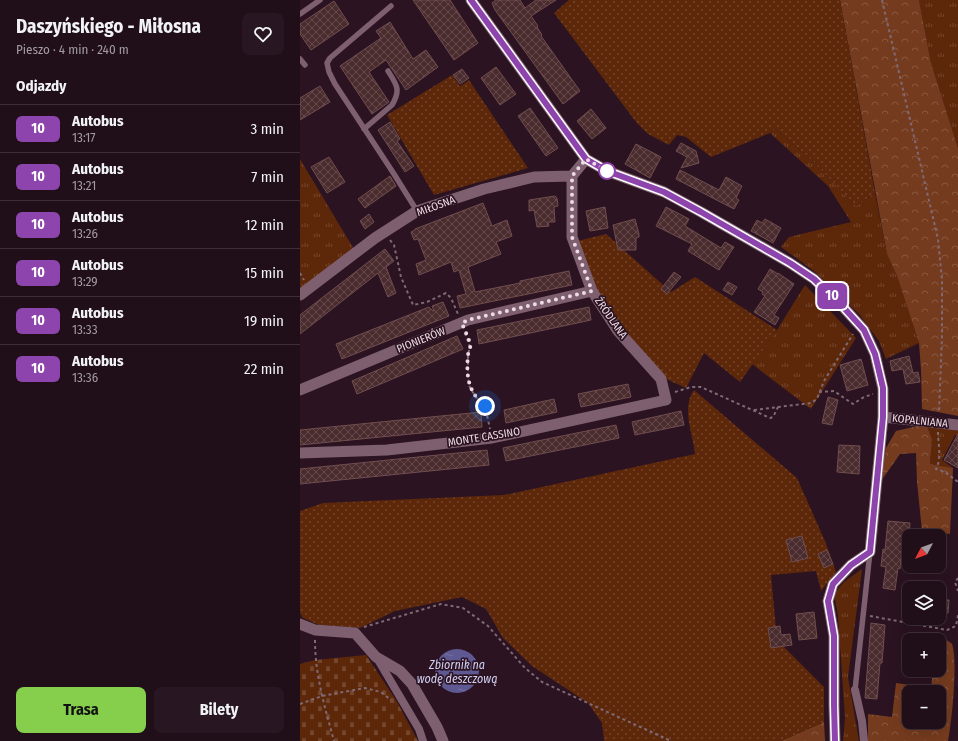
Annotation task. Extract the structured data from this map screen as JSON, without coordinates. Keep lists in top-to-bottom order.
{
  "streets": {
    "street": [
      "MIŁOSNA",
      "ŹRÓDLANA",
      "PIONIERÓW",
      "KOPALNIANA",
      "MONTE CASSINO"
    ]
  },
  "crossings": [
    ["MIŁOSNA", "ŹRÓDLANA"],
    ["ŹRÓDLANA", "PIONIERÓW"],
    ["ŹRÓDLANA", "MONTE CASSINO"]
  ],
  "water": ["Zbiornik na wodę deszczową"],
  "lines": ["bus line 10"],
  "north": "bottom left",
  "page": {
    "heading": [
      ["Daszyńskiego - Miłosna", "Pieszo · 4 min · 240 m"],
      "Odjazdy"
    ],
    "on_map": "10",
    "list": [
      {
        "mark": "10",
        "name": "Autobus",
        "note": "13:17",
        "value": "3 min"
      },
      {
        "mark": "10",
        "name": "Autobus",
        "note": "13:21",
        "value": "7 min"
      },
      {
        "mark": "10",
        "name": "Autobus",
        "note": "13:26",
        "value": "12 min"
      },
      {
        "mark": "10",
        "name": "Autobus",
        "note": "13:29",
        "value": "15 min"
      },
      {
        "mark": "10",
        "name": "Autobus",
        "note": "13:33",
        "value": "19 min"
      },
      {
        "mark": "10",
        "name": "Autobus",
        "note": "13:36",
        "value": "22 min"
      }
    ],
    "map_buttons": ["+", "−"],
    "buttons": ["Trasa", "Bilety"]
  }
}
